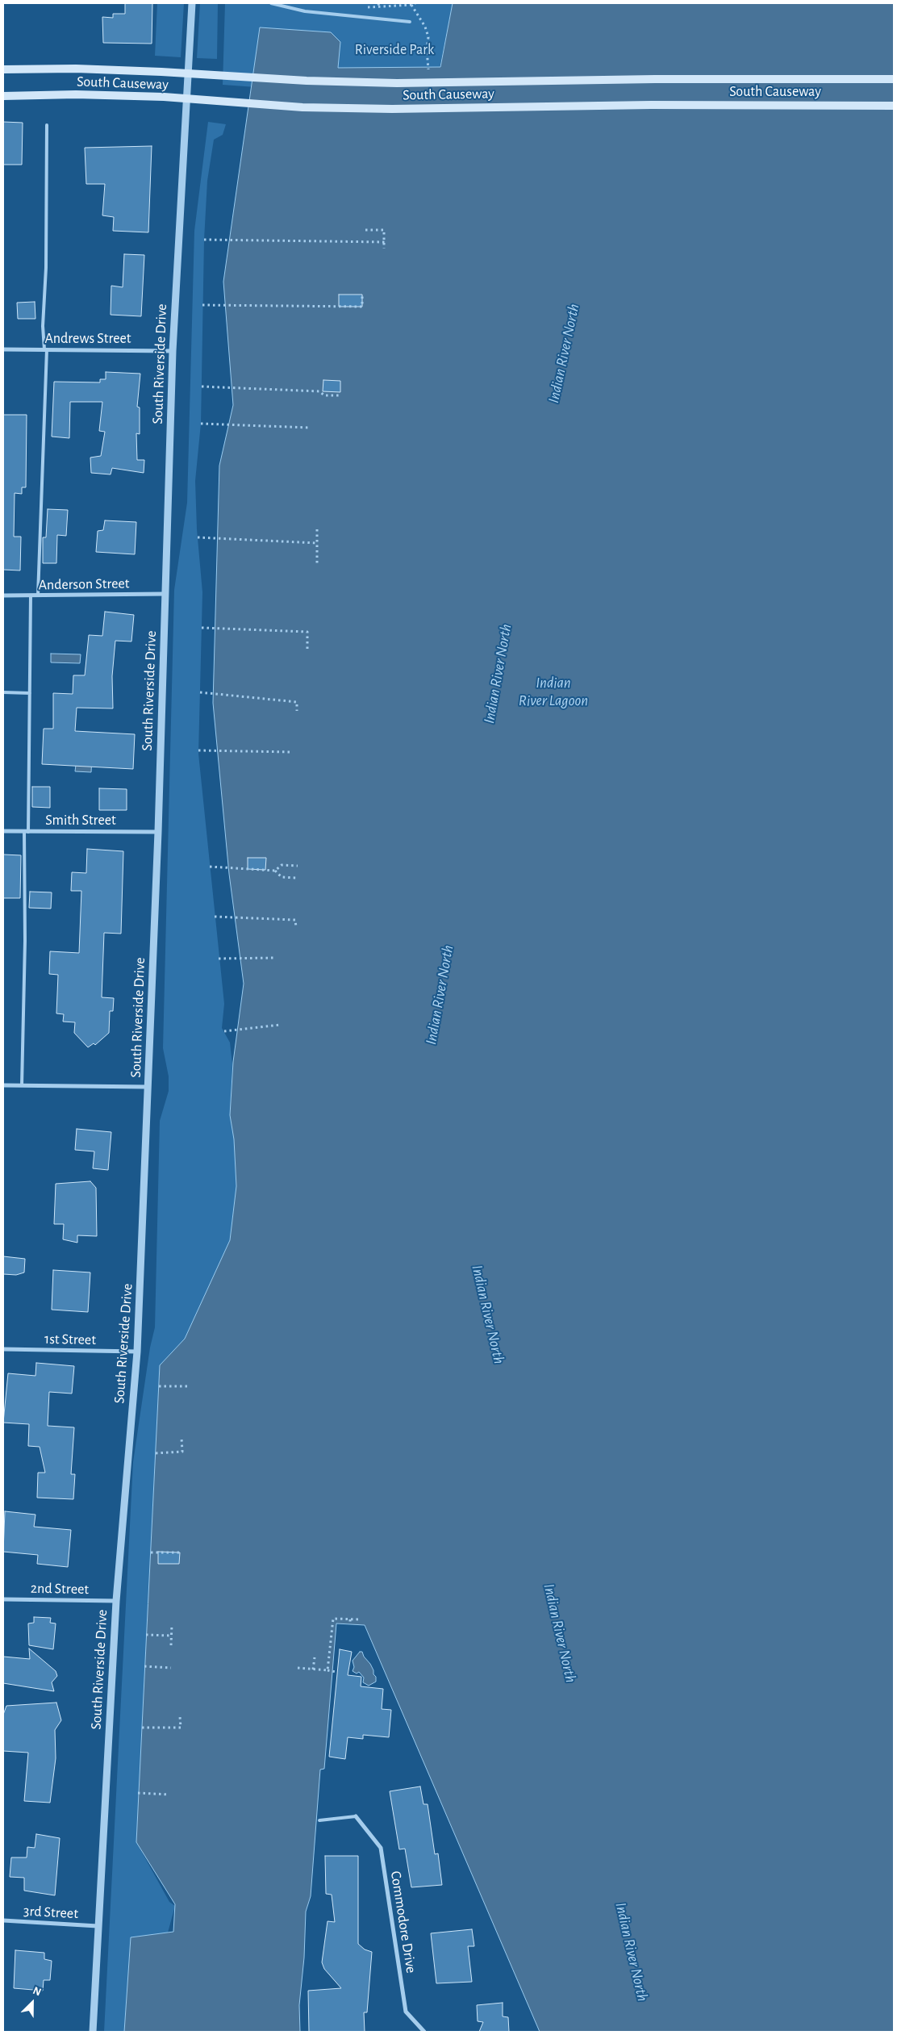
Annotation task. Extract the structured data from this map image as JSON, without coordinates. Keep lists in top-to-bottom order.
{
  "streets": {
    "main road": ["South Causeway"],
    "street": [
      "Andrews Street",
      "South Riverside Drive",
      "Anderson Street",
      "Smith Street",
      "1st Street",
      "2nd Street",
      "3rd Street",
      "Commodore Drive"
    ]
  },
  "crossings": [
    ["Andrews Street", "South Riverside Drive"],
    ["South Riverside Drive", "Anderson Street"],
    ["South Riverside Drive", "Smith Street"],
    ["South Riverside Drive", "1st Street"],
    ["South Riverside Drive", "2nd Street"],
    ["South Riverside Drive", "3rd Street"]
  ],
  "water": ["Indian River North", "Indian River Lagoon"],
  "parks": ["Riverside Park"],
  "north": "top right"
}
